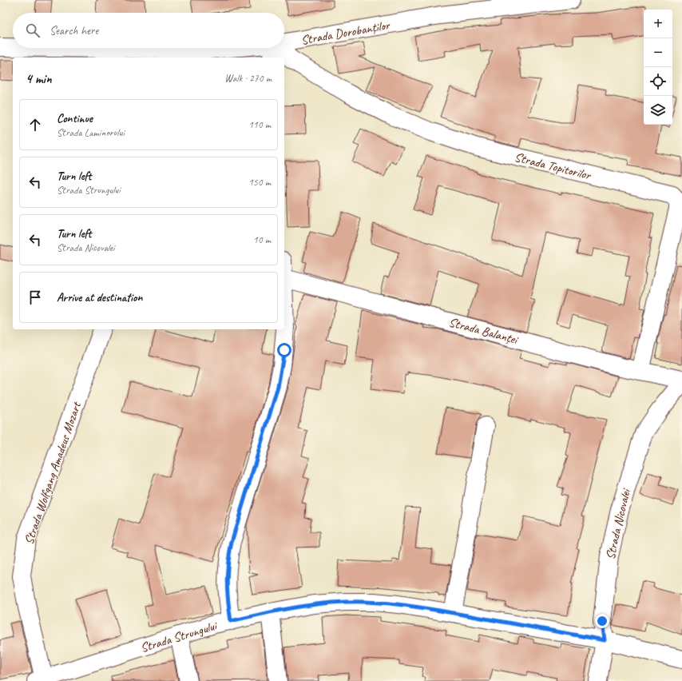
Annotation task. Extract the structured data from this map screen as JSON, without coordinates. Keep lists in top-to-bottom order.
{
  "streets": {
    "street": [
      "Strada Dorobanților",
      "Strada Topitorilor",
      "Strada Balanței",
      "Strada Wolfgang Amadeus Mozart",
      "Strada Nicovalei",
      "Strada Strungului"
    ]
  },
  "crossings": [
    ["Strada Dorobanților", "Strada Topitorilor"],
    ["Strada Topitorilor", "Strada Balanței"],
    ["Strada Wolfgang Amadeus Mozart", "Strada Strungului"],
    ["Strada Nicovalei", "Strada Strungului"]
  ],
  "page": {
    "map_buttons": ["+", "−"],
    "search": "Search here",
    "heading": ["4 min", "Walk · 270 m"],
    "list": [
      ["Continue", "Strada Laminorului", "110 m"],
      ["Turn left", "Strada Strungului", "150 m"],
      ["Turn left", "Strada Nicovalei", "10 m"],
      "Arrive at destination"
    ]
  }
}
